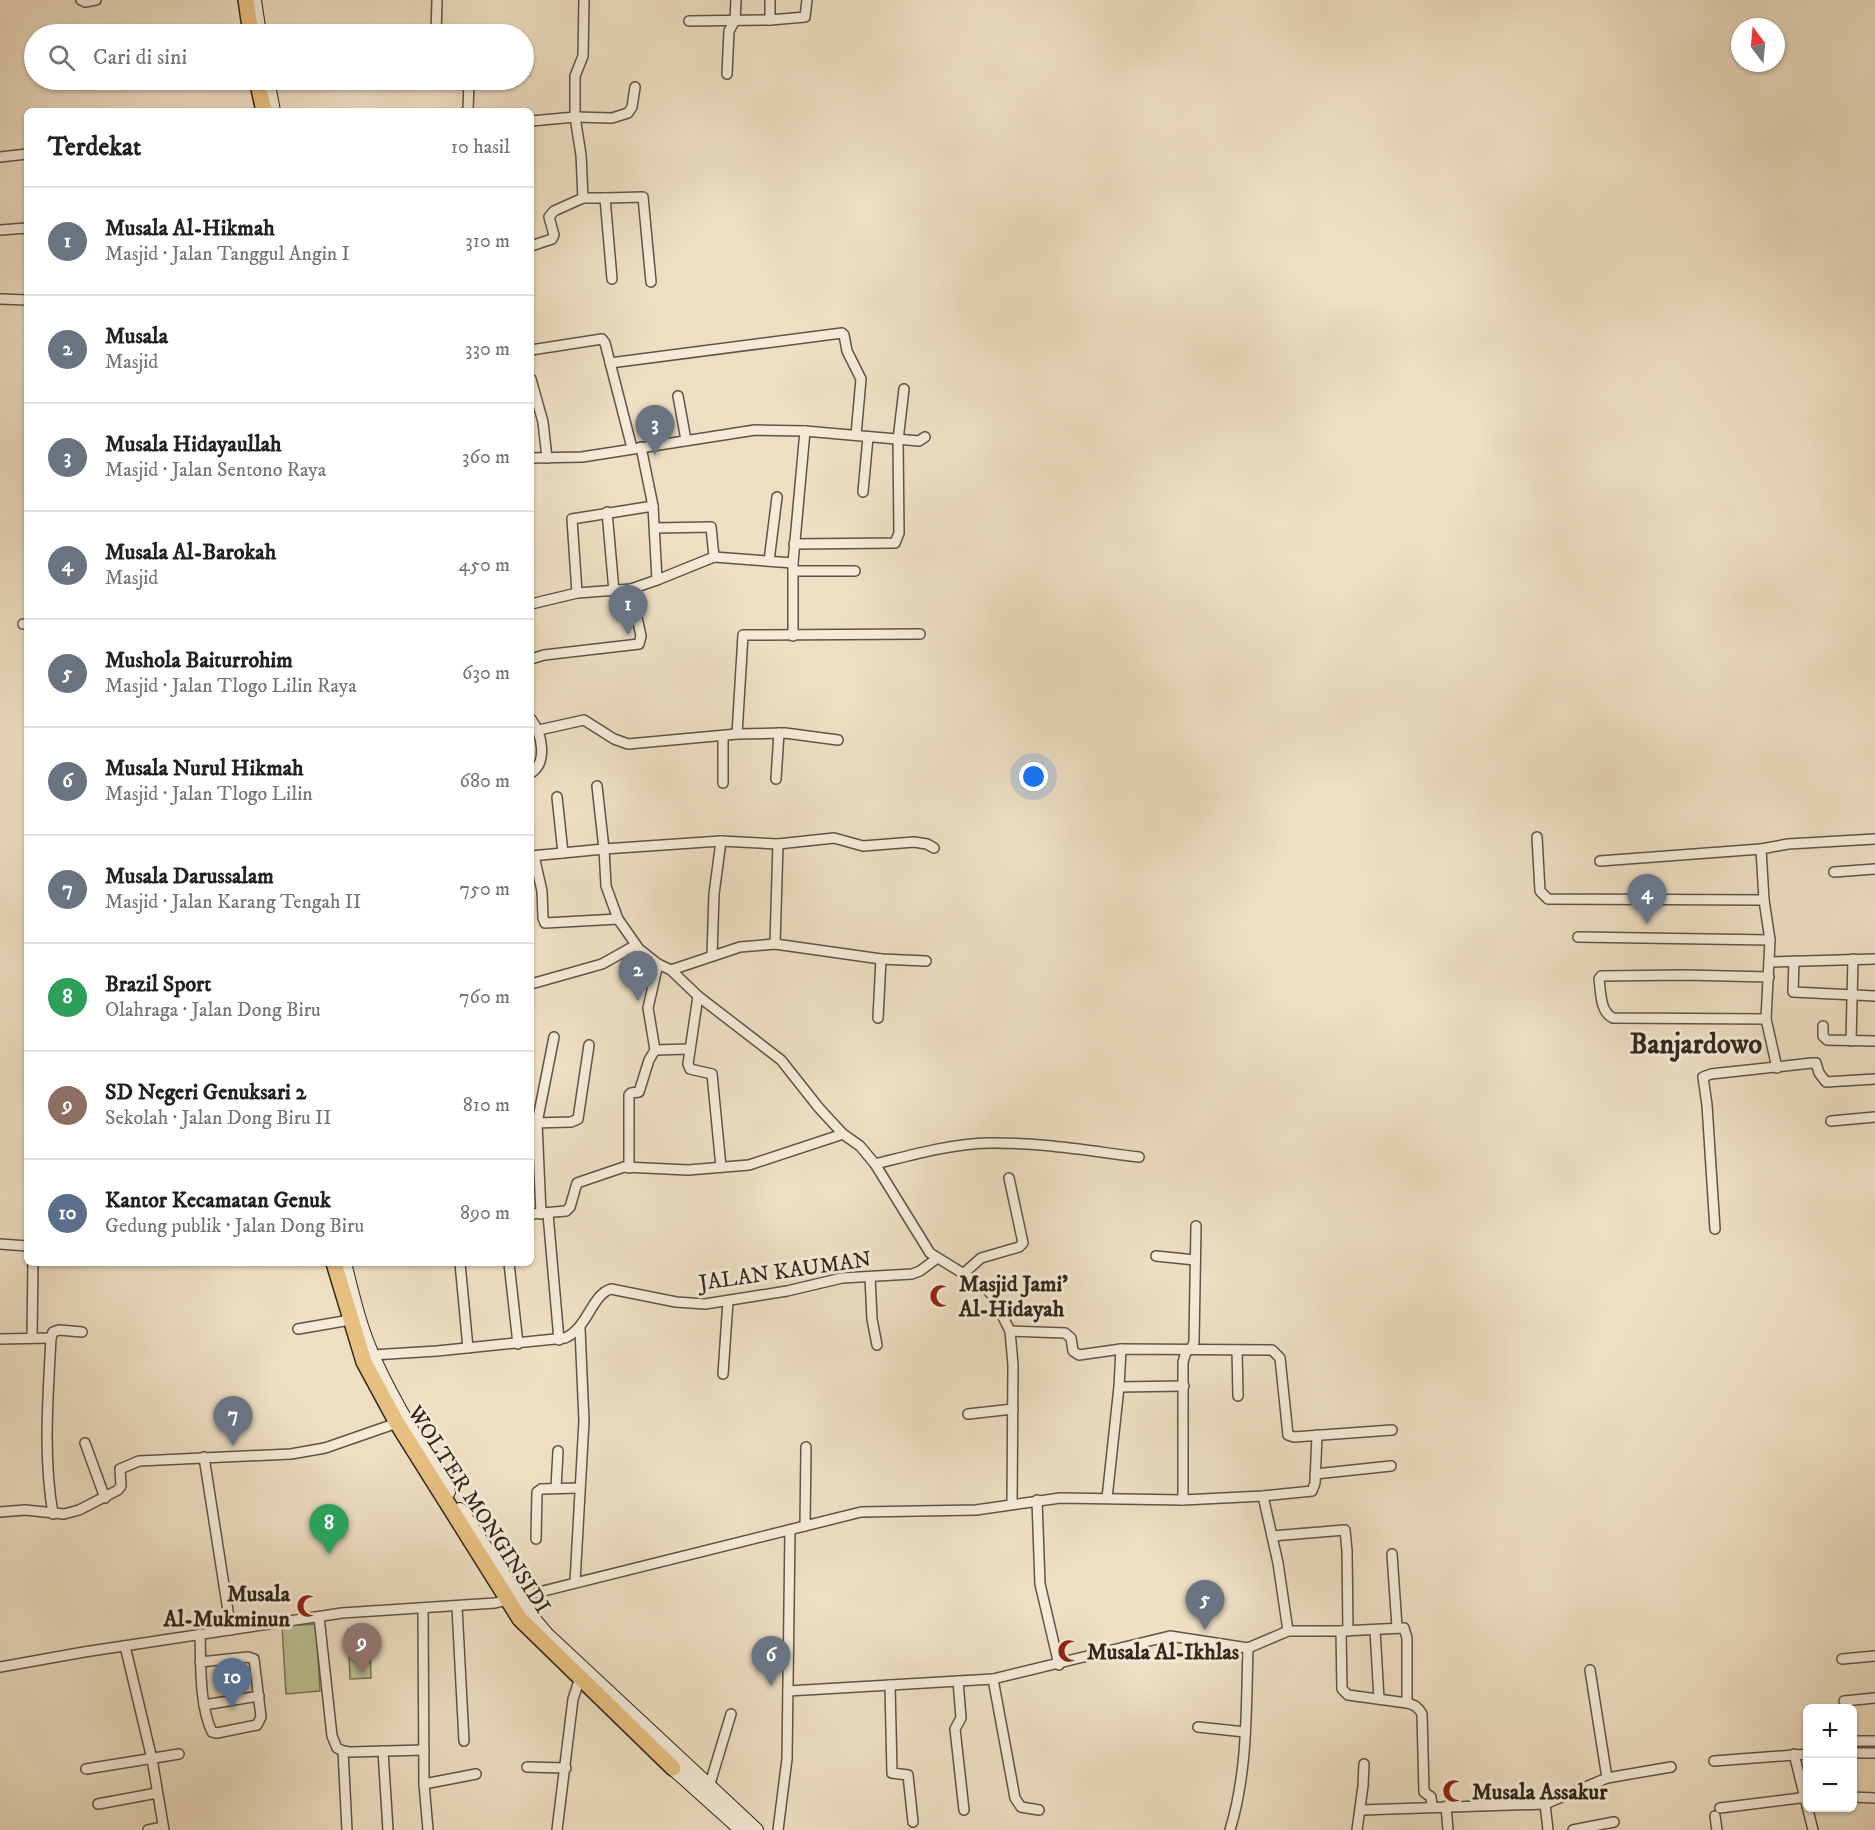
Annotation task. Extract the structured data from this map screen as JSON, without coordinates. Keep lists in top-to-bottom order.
{
  "streets": {
    "main road": ["WOLTER MONGINSIDI"],
    "street": ["JALAN KAUMAN"]
  },
  "districts": ["Banjardowo"],
  "places": {
    "mosque": [
      "Masjid Jami' Al-Hidayah",
      "Musala Al-Mukminun",
      "Musala Al-Ikhlas",
      "Musala Assakur"
    ]
  },
  "north": "top",
  "page": {
    "search": "Cari di sini",
    "heading": ["Terdekat", "10 hasil"],
    "list": [
      {
        "mark": "1",
        "name": "Musala Al-Hikmah",
        "note": "Masjid · Jalan Tanggul Angin I",
        "value": "310 m"
      },
      {
        "mark": "2",
        "name": "Musala",
        "note": "Masjid",
        "value": "330 m"
      },
      {
        "mark": "3",
        "name": "Musala Hidayaullah",
        "note": "Masjid · Jalan Sentono Raya",
        "value": "360 m"
      },
      {
        "mark": "4",
        "name": "Musala Al-Barokah",
        "note": "Masjid",
        "value": "450 m"
      },
      {
        "mark": "5",
        "name": "Mushola Baiturrohim",
        "note": "Masjid · Jalan Tlogo Lilin Raya",
        "value": "630 m"
      },
      {
        "mark": "6",
        "name": "Musala Nurul Hikmah",
        "note": "Masjid · Jalan Tlogo Lilin",
        "value": "680 m"
      },
      {
        "mark": "7",
        "name": "Musala Darussalam",
        "note": "Masjid · Jalan Karang Tengah II",
        "value": "750 m"
      },
      {
        "mark": "8",
        "name": "Brazil Sport",
        "note": "Olahraga · Jalan Dong Biru",
        "value": "760 m"
      },
      {
        "mark": "9",
        "name": "SD Negeri Genuksari 2",
        "note": "Sekolah · Jalan Dong Biru II",
        "value": "810 m"
      },
      {
        "mark": "10",
        "name": "Kantor Kecamatan Genuk",
        "note": "Gedung publik · Jalan Dong Biru",
        "value": "890 m"
      }
    ],
    "pins": [
      "3",
      "1",
      "4",
      "2",
      "7",
      "8",
      "5",
      "9",
      "6",
      "10"
    ],
    "map_buttons": ["+", "−"]
  }
}
